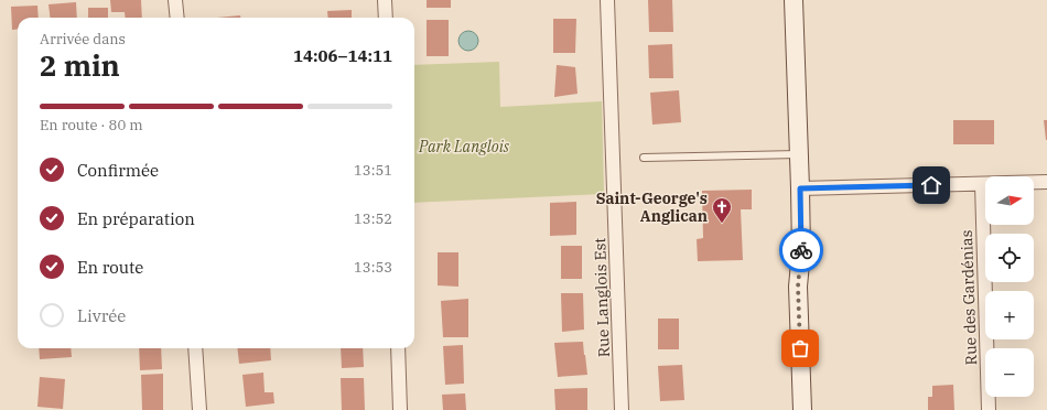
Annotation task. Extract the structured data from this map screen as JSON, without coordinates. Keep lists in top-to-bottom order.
{
  "streets": {
    "street": ["Rue Langlois Est", "Rue des Gardénias"]
  },
  "parks": ["Park Langlois"],
  "places": {
    "church": ["Saint-George's Anglican"]
  },
  "north": "right",
  "page": {
    "heading": ["2 min", "Arrivée dans", "14:06–14:11"],
    "bar": "En route · 80 m",
    "list": [
      ["Confirmée", "13:51"],
      ["En préparation", "13:52"],
      ["En route", "13:53"],
      "Livrée"
    ],
    "map_buttons": ["+", "−"]
  }
}
